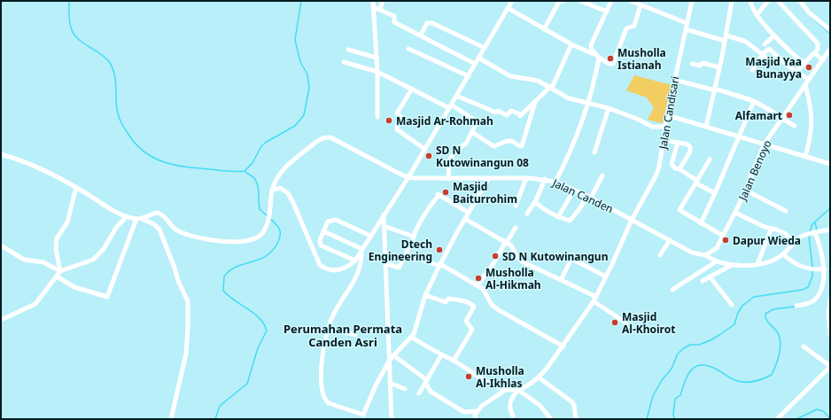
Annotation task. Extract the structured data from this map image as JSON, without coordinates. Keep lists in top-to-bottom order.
{
  "streets": {
    "street": ["Jalan Candisari", "Jalan Benoyo", "Jalan Canden"]
  },
  "crossings": [
    ["Jalan Candisari", "Jalan Canden"],
    ["Jalan Benoyo", "Jalan Canden"]
  ],
  "districts": ["Perumahan Permata Canden Asri"],
  "places": [
    "Musholla Istianah",
    "Masjid Yaa Bunayya",
    "Alfamart",
    "Masjid Ar-Rohmah",
    "SD N Kutowinangun 08",
    "Masjid Baiturrohim",
    "Dapur Wieda",
    "Dtech Engineering",
    "SD N Kutowinangun",
    "Musholla Al-Hikmah",
    "Masjid Al-Khoirot",
    "Musholla Al-Ikhlas"
  ]
}
